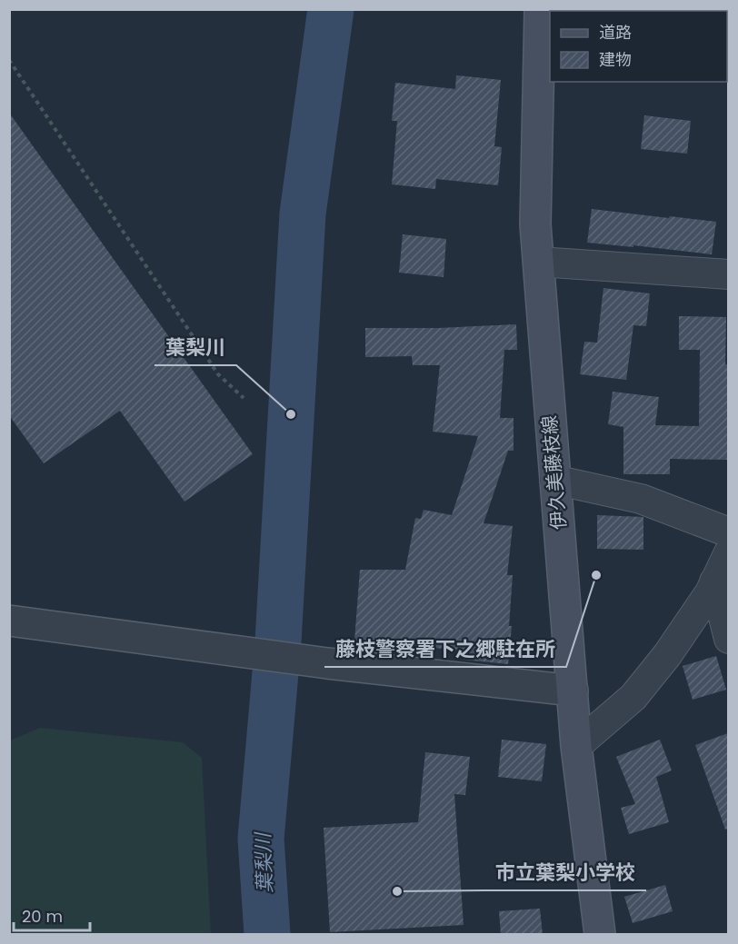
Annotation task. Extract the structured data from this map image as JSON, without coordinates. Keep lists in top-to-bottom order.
{
  "streets": {
    "main road": ["伊久美藤枝線"]
  },
  "water": ["葉梨川"],
  "places": ["葉梨川", "藤枝警察署下之郷駐在所", "市立葉梨小学校"],
  "legend": ["道路", "建物"],
  "scale_bar": "20 m"
}
